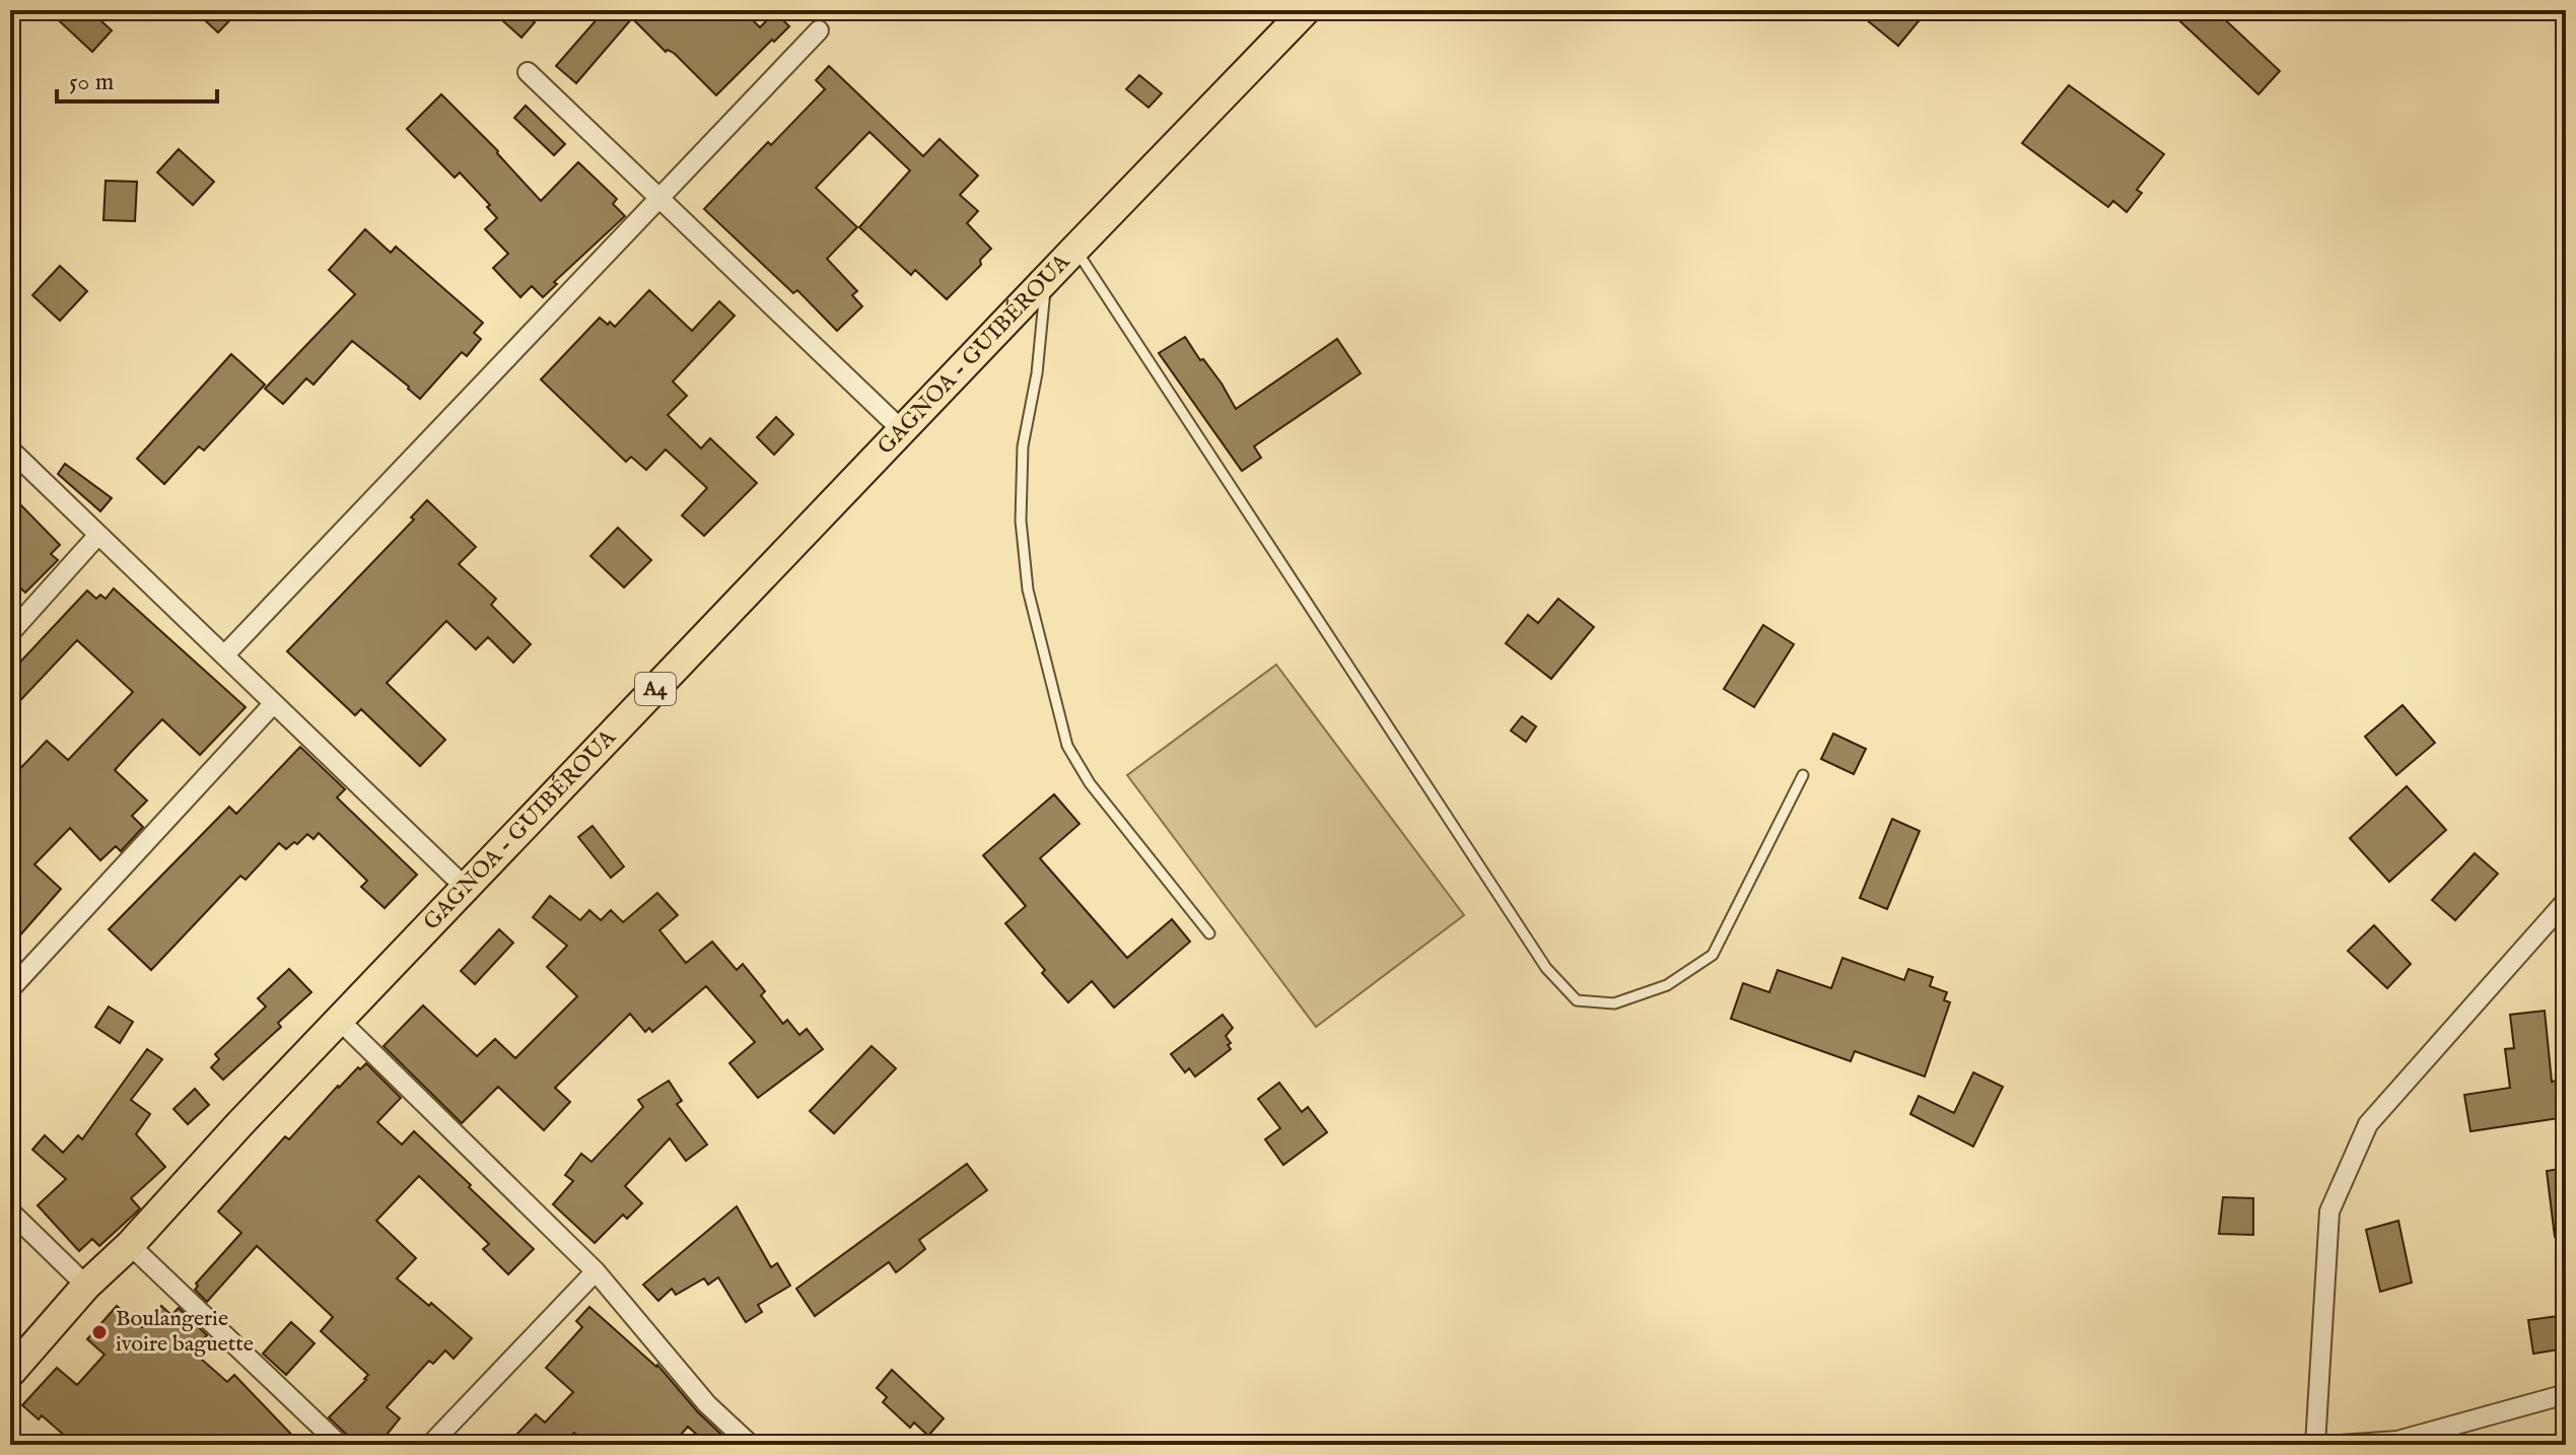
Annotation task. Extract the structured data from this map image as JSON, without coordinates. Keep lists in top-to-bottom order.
{
  "streets": {
    "main road": ["GAGNOA - GUIBÉROUA", "A4"]
  },
  "places": ["Boulangerie ivoire baguette"],
  "scale_bar": "50 m"
}
